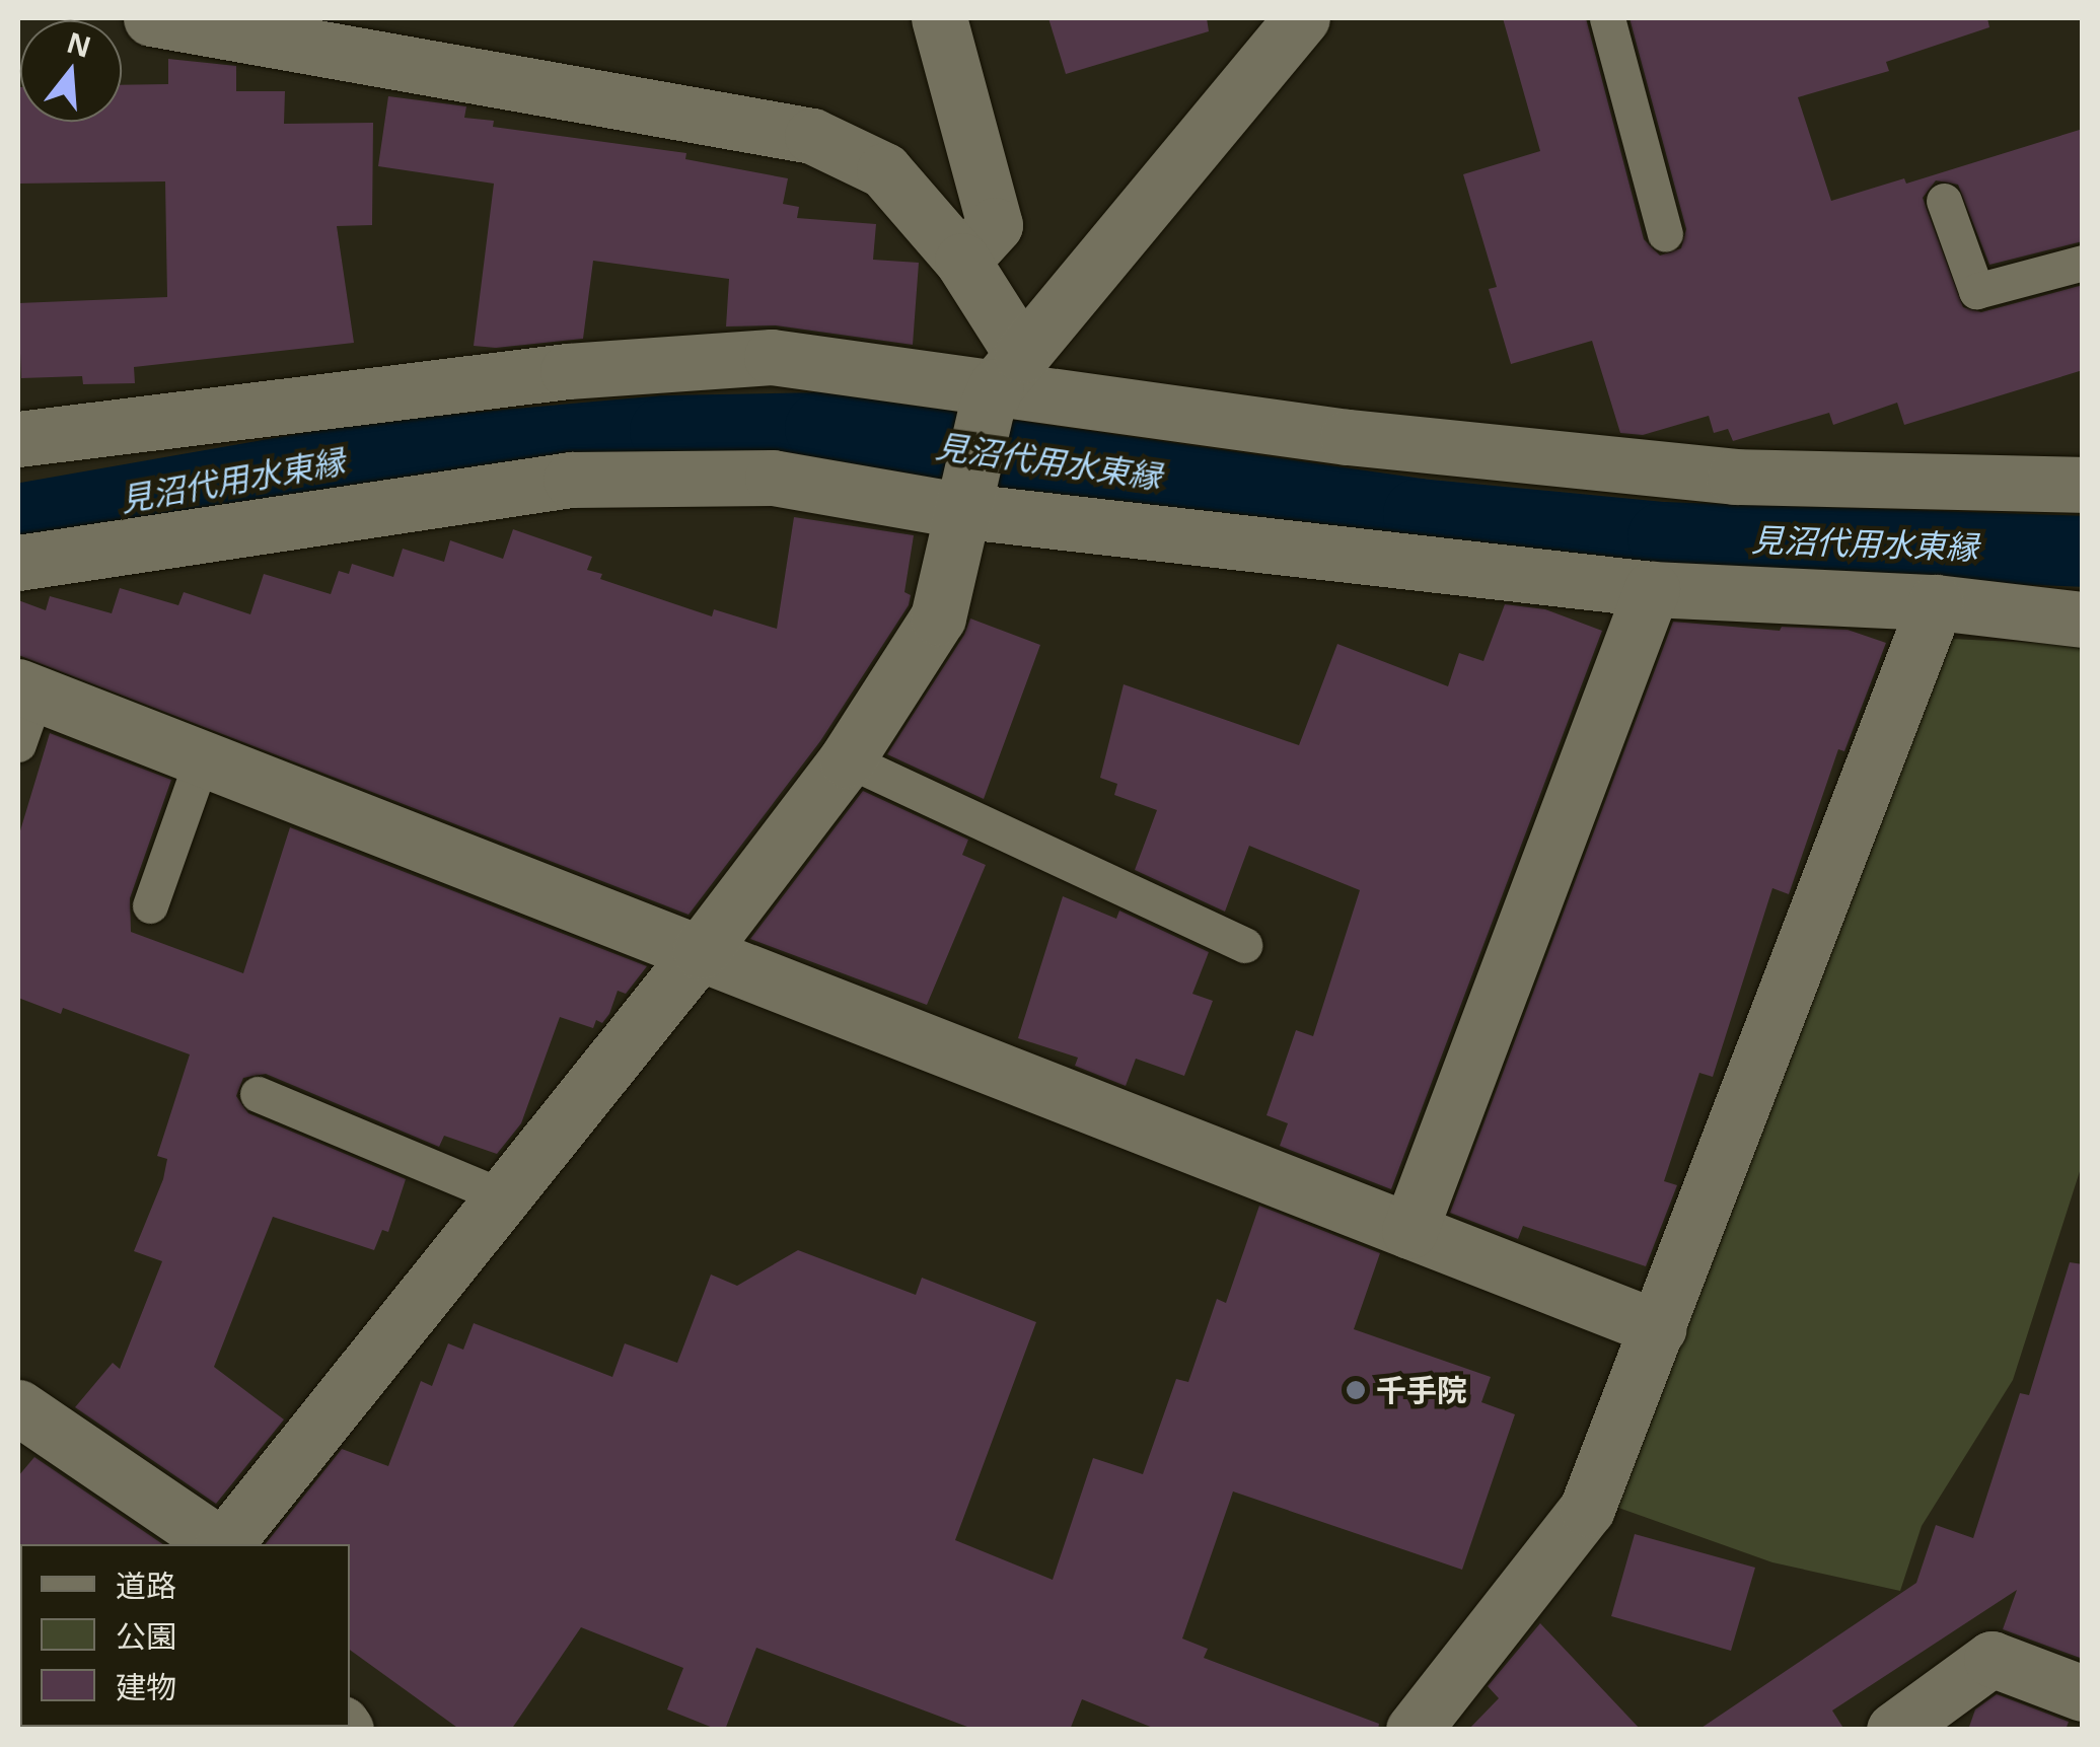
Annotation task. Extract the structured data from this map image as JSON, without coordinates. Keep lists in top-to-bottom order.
{
  "water": ["見沼代用水東縁"],
  "places": ["千手院"],
  "legend": ["道路", "公園", "建物"],
  "north": "top"
}
